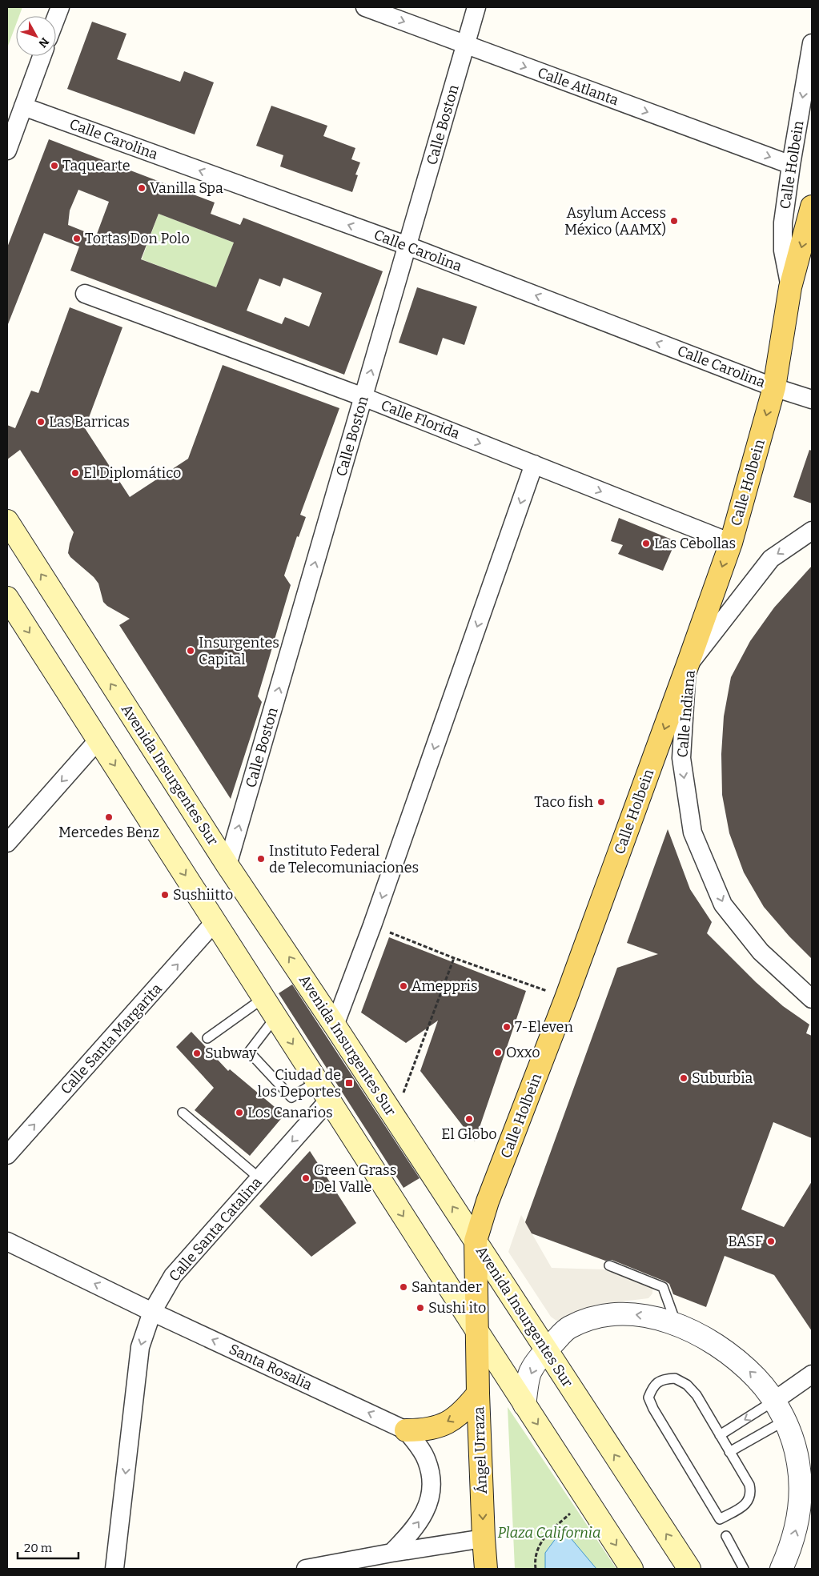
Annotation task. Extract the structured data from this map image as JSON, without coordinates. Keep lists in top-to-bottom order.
{
  "streets": {
    "main road": ["Calle Holbein", "Avenida Insurgentes Sur", "Ángel Urraza"],
    "street": [
      "Calle Atlanta",
      "Calle Boston",
      "Calle Carolina",
      "Calle Florida",
      "Calle Indiana",
      "Calle Santa Margarita",
      "Calle Santa Catalina",
      "Santa Rosalia"
    ]
  },
  "crossings": [
    ["Calle Atlanta", "Calle Boston"],
    ["Calle Atlanta", "Calle Holbein"],
    ["Calle Boston", "Calle Carolina"],
    ["Calle Boston", "Calle Florida"],
    ["Calle Boston", "Avenida Insurgentes Sur"],
    ["Calle Carolina", "Calle Holbein"],
    ["Calle Holbein", "Calle Florida"],
    ["Calle Holbein", "Calle Indiana"],
    ["Calle Holbein", "Avenida Insurgentes Sur"],
    ["Calle Holbein", "Ángel Urraza"],
    ["Calle Santa Catalina", "Santa Rosalia"]
  ],
  "one_way": [
    "Calle Atlanta",
    "Calle Boston",
    "Calle Carolina",
    "Calle Holbein",
    "Calle Florida",
    "Calle Indiana",
    "Calle Santa Margarita",
    "Calle Santa Catalina",
    "Santa Rosalia",
    "Ángel Urraza"
  ],
  "parks": ["Plaza California"],
  "places": {
    "other": [
      "Taquearte",
      "Vanilla Spa",
      "Asylum Access México (AAMX)",
      "Tortas Don Polo",
      "Las Barricas",
      "El Diplomático",
      "Las Cebollas",
      "Insurgentes Capital",
      "Taco fish",
      "Mercedes Benz",
      "Instituto Federal de Telecomuniaciones",
      "Sushiitto",
      "Ameppris",
      "7-Eleven",
      "Oxxo",
      "Subway",
      "Suburbia",
      "Los Canarios",
      "El Globo",
      "Green Grass Del Valle",
      "BASF",
      "Santander",
      "Sushi ito"
    ],
    "transit": ["Ciudad de los Deportes"]
  },
  "scale_bar": "20 m",
  "north": "bottom right"
}
